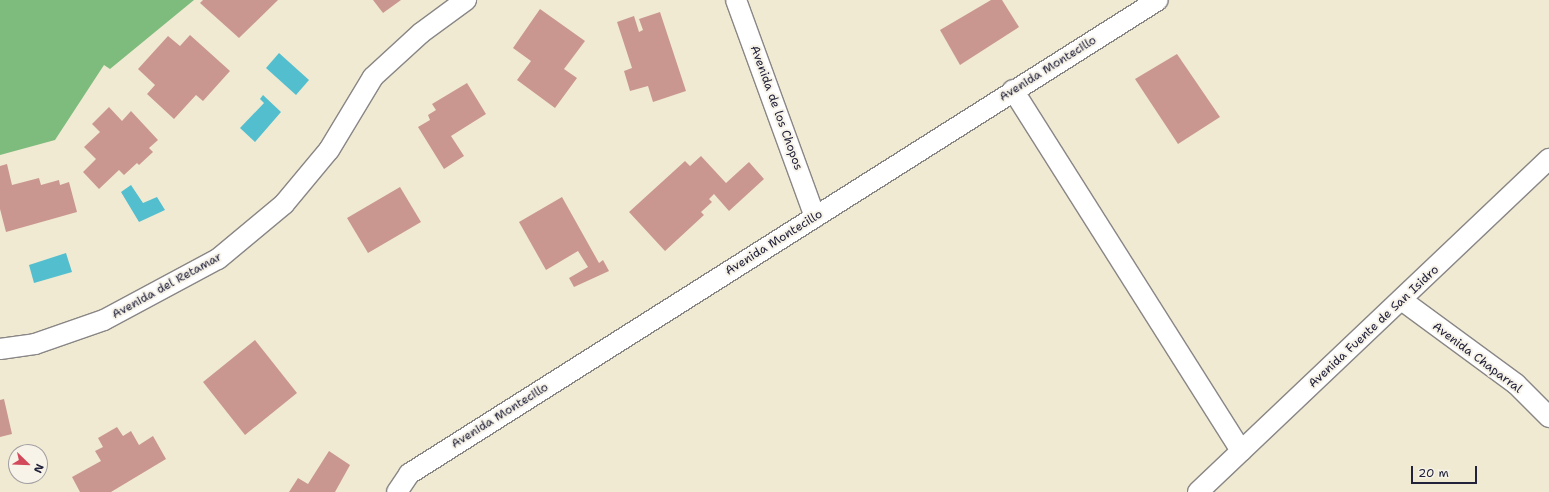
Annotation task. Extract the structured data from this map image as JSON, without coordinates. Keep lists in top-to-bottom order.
{
  "streets": {
    "street": [
      "Avenida Montecillo",
      "Avenida de los Chopos",
      "Avenida del Retamar",
      "Avenida Fuente de San Isidro",
      "Avenida Chaparral"
    ]
  },
  "crossings": [
    ["Avenida Montecillo", "Avenida de los Chopos"],
    ["Avenida Fuente de San Isidro", "Avenida Chaparral"]
  ],
  "scale_bar": "20 m",
  "north": "bottom right"
}
